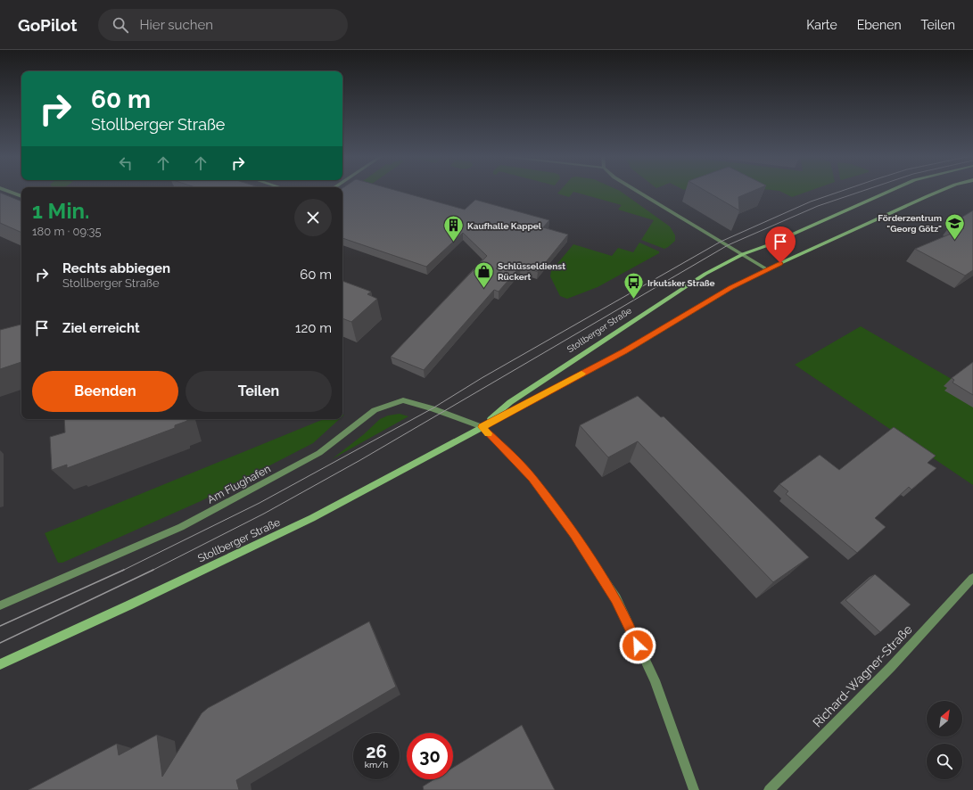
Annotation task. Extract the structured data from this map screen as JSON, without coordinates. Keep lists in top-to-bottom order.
{
  "streets": {
    "main road": ["Stollberger Straße"],
    "street": ["Am Flughafen", "Richard-Wagner-Straße"]
  },
  "crossings": [
    ["Stollberger Straße", "Am Flughafen"]
  ],
  "places": {
    "school or university": ["Förderzentrum \"Georg Götz\""],
    "building": ["Kaufhalle Kappel"],
    "shop": ["Schlüsseldienst Rückert"],
    "bus stop": ["Irkutsker Straße"]
  },
  "north": "top right",
  "page": {
    "header": "GoPilot",
    "search": "Hier suchen",
    "nav": ["Karte", "Ebenen", "Teilen"],
    "turn": ["60 m", "Stollberger Straße"],
    "heading": ["1 Min.", "180 m · 09:35"],
    "list": [
      {
        "name": "Rechts abbiegen",
        "note": "Stollberger Straße",
        "value": "60 m"
      },
      {
        "name": "Ziel erreicht",
        "value": "120 m"
      }
    ],
    "buttons": ["Beenden", "Teilen"],
    "speed": "26 km/h",
    "limit": "30"
  }
}
